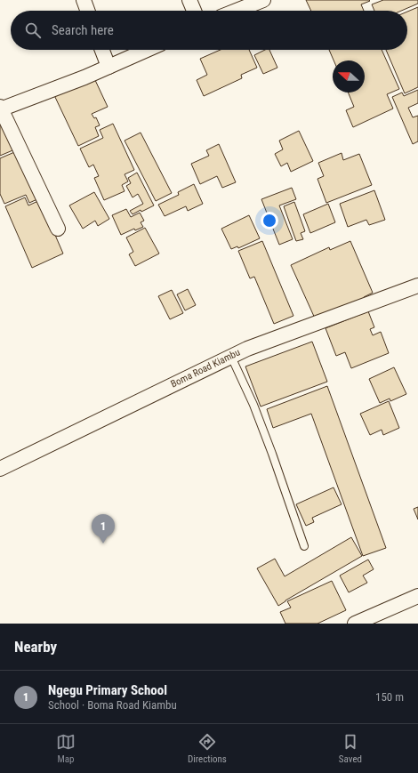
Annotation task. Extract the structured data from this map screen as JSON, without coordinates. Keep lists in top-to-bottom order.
{
  "streets": {
    "street": ["Boma Road Kiambu"]
  },
  "north": "left",
  "page": {
    "search": "Search here",
    "pins": "1",
    "heading": "Nearby",
    "list": [
      {
        "mark": "1",
        "name": "Ngegu Primary School",
        "note": "School · Boma Road Kiambu",
        "value": "150 m"
      }
    ],
    "nav": ["Map", "Directions", "Saved"]
  }
}
